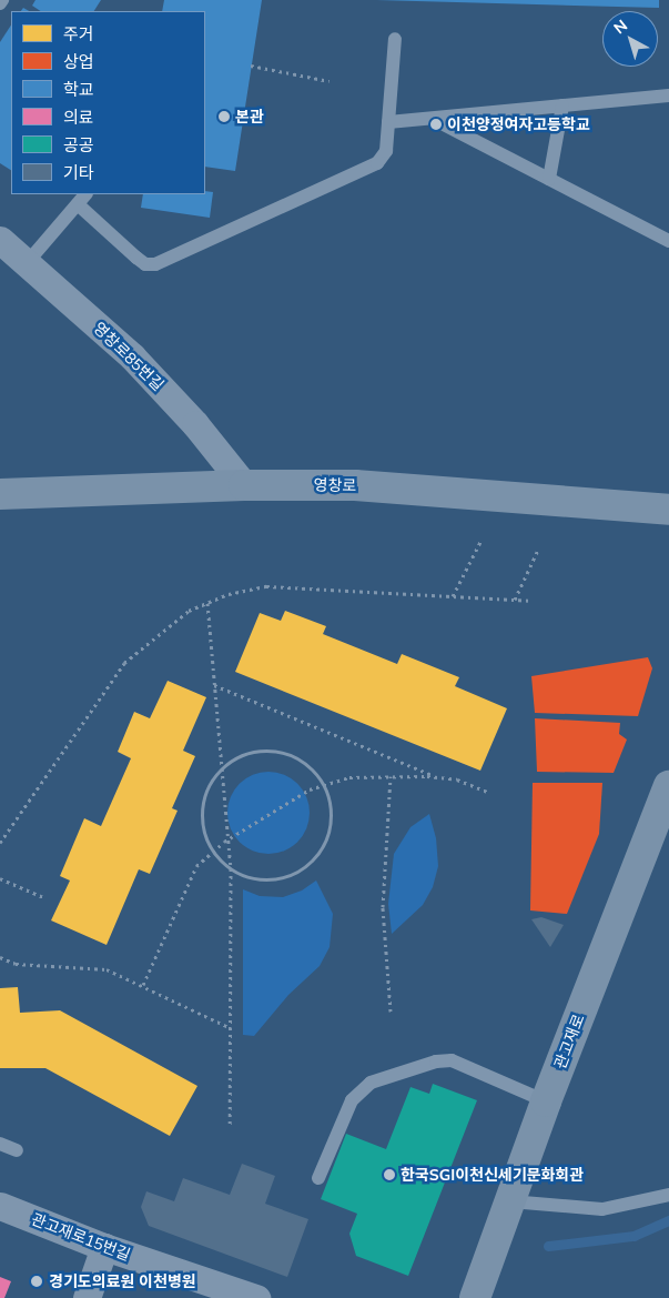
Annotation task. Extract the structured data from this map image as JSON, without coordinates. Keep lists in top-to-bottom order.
{
  "streets": {
    "street": [
      "영창로85번길",
      "영창로",
      "관고재로",
      "관고재로15번길"
    ]
  },
  "crossings": [
    ["영창로85번길", "영창로"]
  ],
  "places": [
    "본관",
    "이천양정여자고등학교",
    "한국SGI이천신세기문화회관",
    "경기도의료원 이천병원"
  ],
  "legend": [
    "주거",
    "상업",
    "학교",
    "의료",
    "공공",
    "기타"
  ],
  "north": "top left"
}
